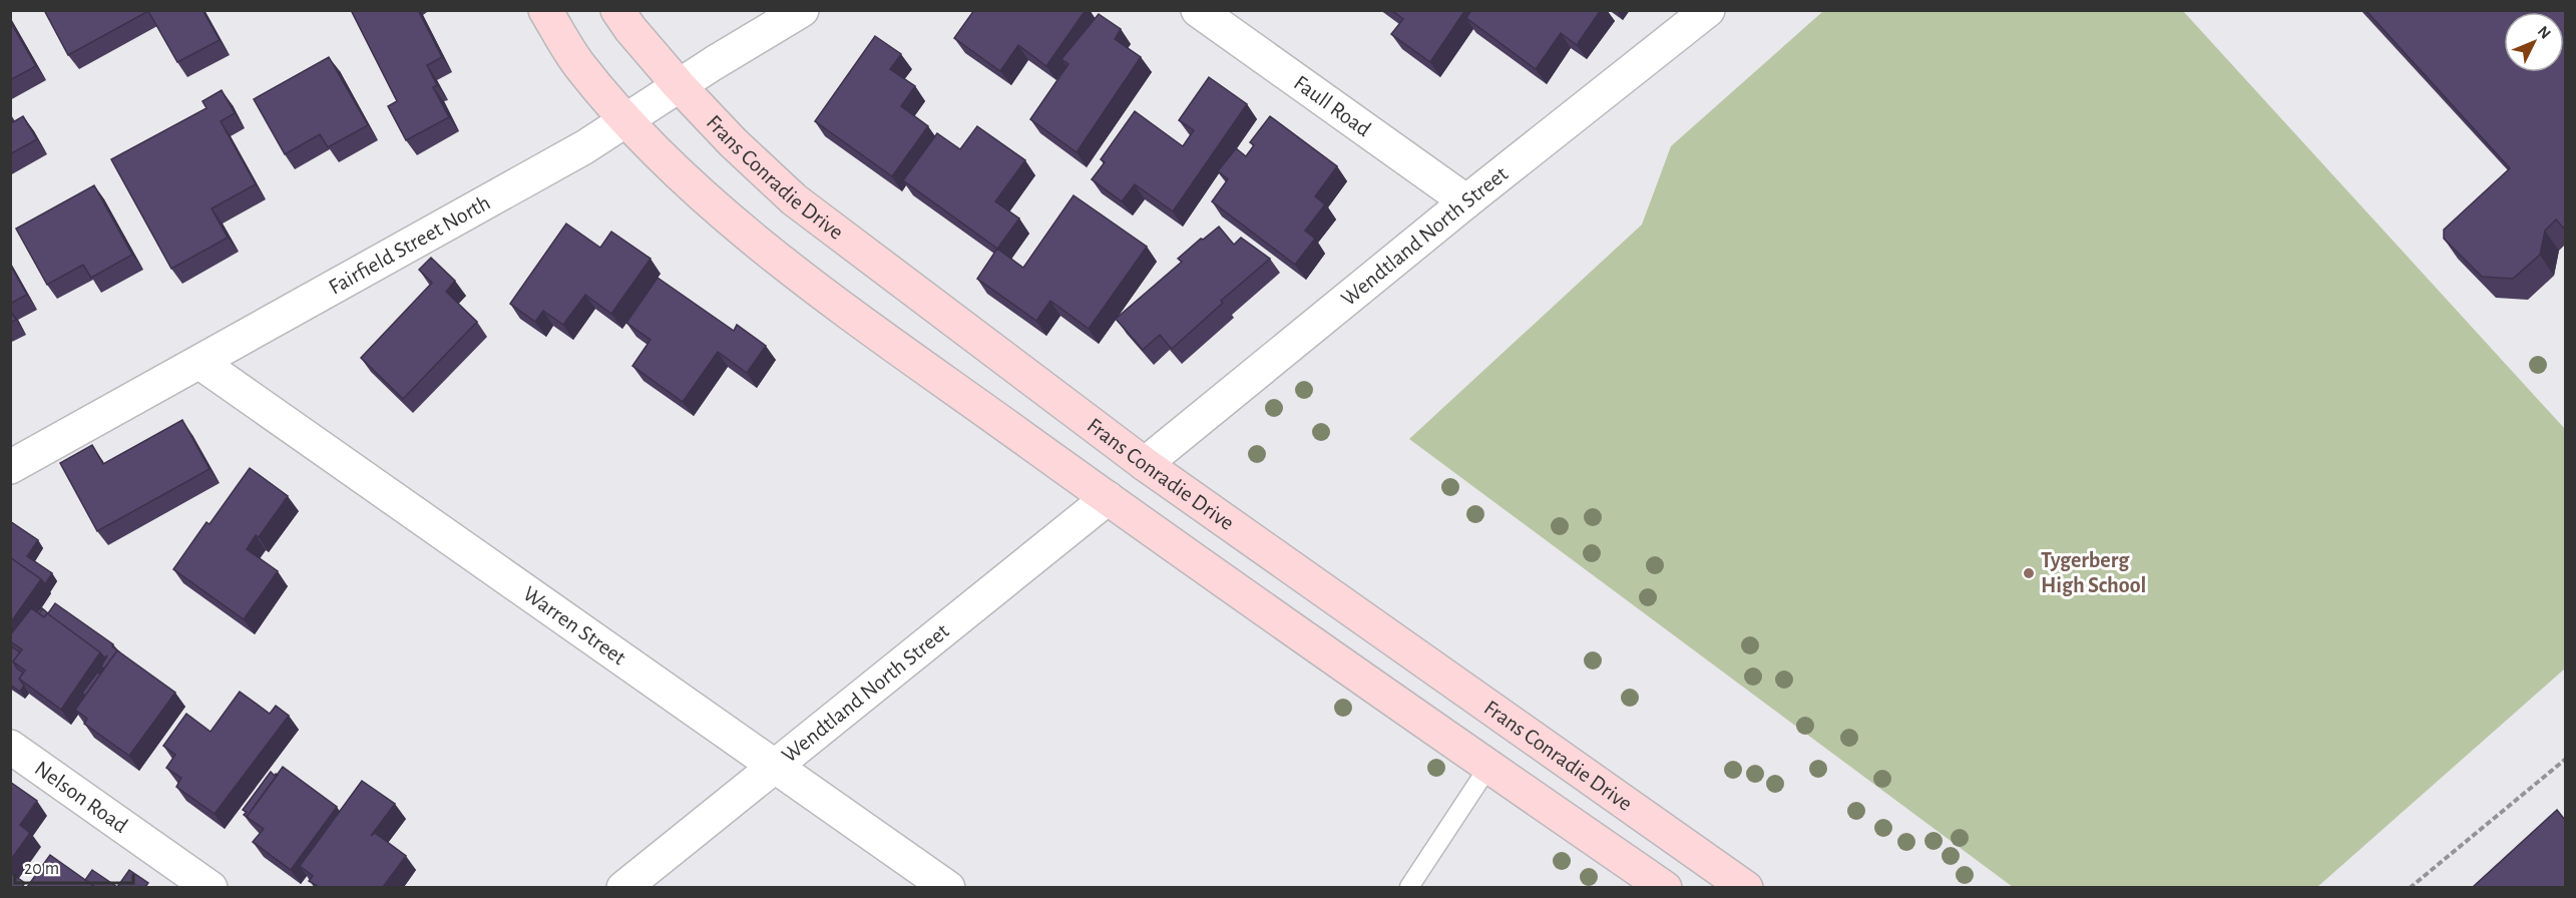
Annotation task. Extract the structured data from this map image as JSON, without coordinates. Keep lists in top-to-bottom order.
{
  "streets": {
    "main road": ["Frans Conradie Drive"],
    "street": [
      "Faull Road",
      "Wendtland North Street",
      "Fairfield Street North",
      "Warren Street",
      "Nelson Road"
    ]
  },
  "crossings": [
    ["Faull Road", "Wendtland North Street"],
    ["Frans Conradie Drive", "Wendtland North Street"],
    ["Frans Conradie Drive", "Fairfield Street North"],
    ["Wendtland North Street", "Warren Street"],
    ["Fairfield Street North", "Warren Street"]
  ],
  "places": ["Tygerberg High School"],
  "scale_bar": "20 m",
  "north": "top right"
}
